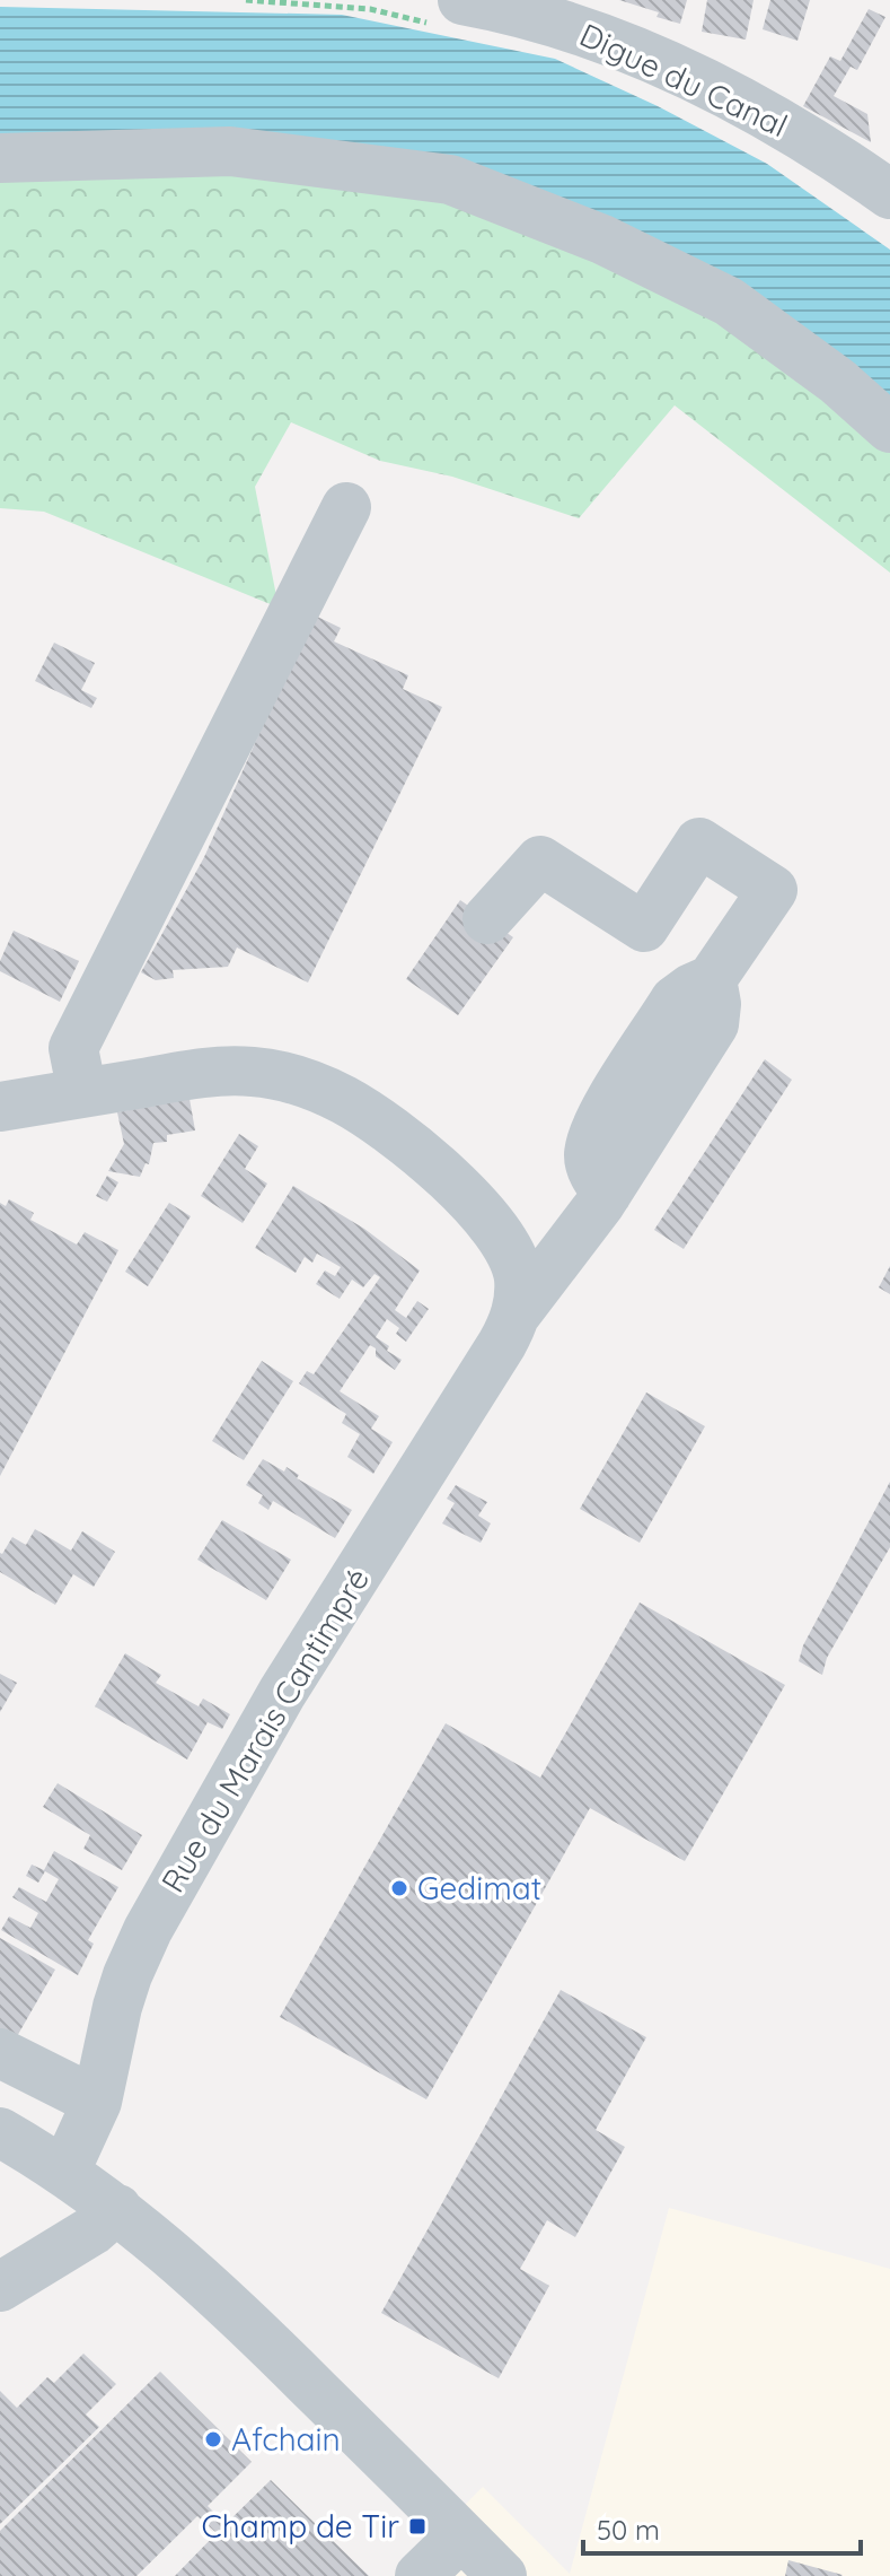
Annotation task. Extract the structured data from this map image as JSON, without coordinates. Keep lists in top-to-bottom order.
{
  "streets": {
    "street": ["Digue du Canal", "Rue du Marais Cantimpré"]
  },
  "places": {
    "other": ["Gedimat", "Afchain"],
    "transit": ["Champ de Tir"]
  },
  "scale_bar": "50 m"
}
